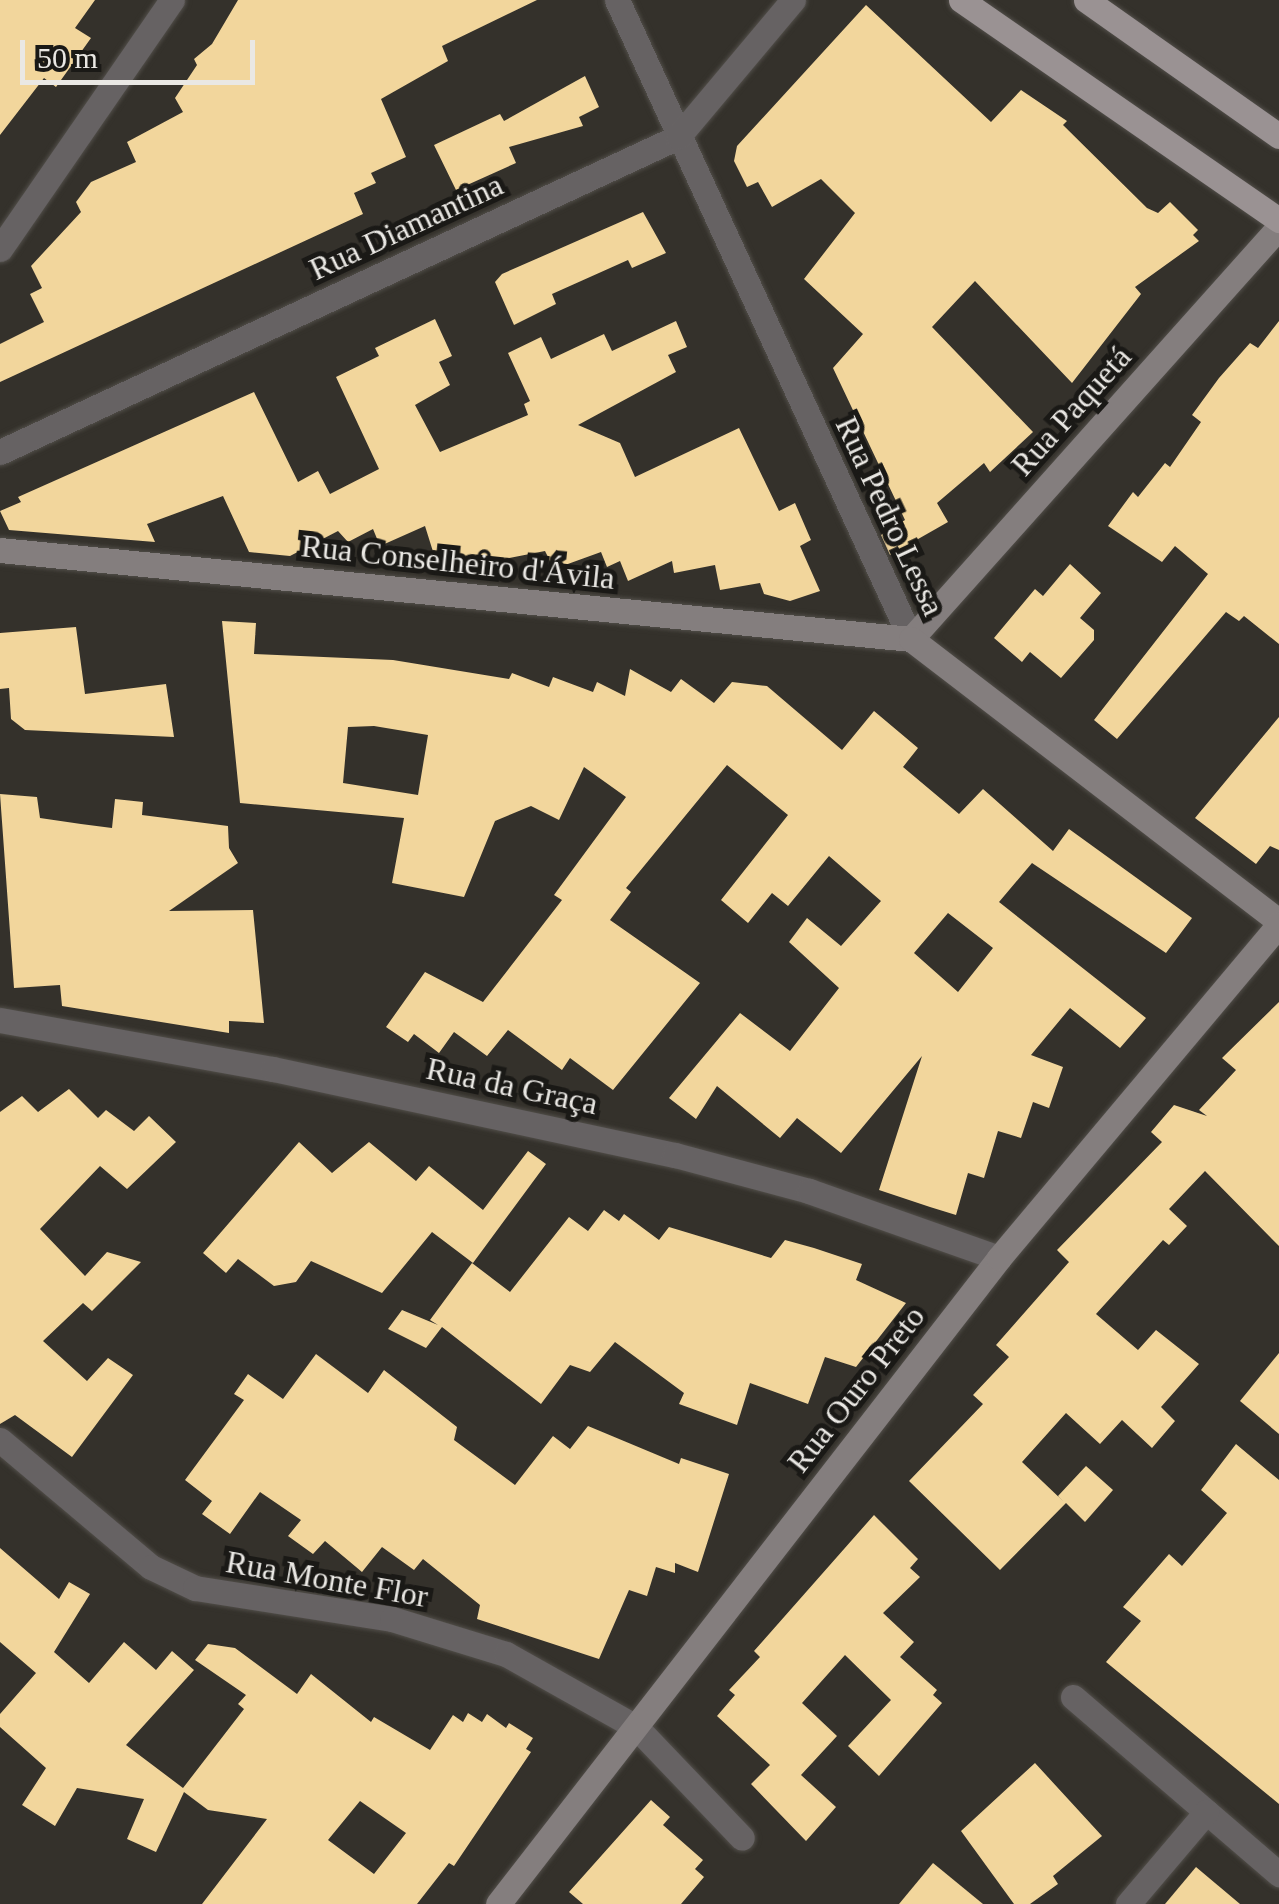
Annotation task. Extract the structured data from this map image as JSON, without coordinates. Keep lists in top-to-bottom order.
{
  "streets": {
    "street": [
      "Rua Diamantina",
      "Rua Paquetá",
      "Rua Pedro Lessa",
      "Rua Conselheiro d'Ávila",
      "Rua da Graça",
      "Rua Ouro Preto",
      "Rua Monte Flor"
    ]
  },
  "crossings": [
    ["Rua Diamantina", "Rua Pedro Lessa"],
    ["Rua Paquetá", "Rua Pedro Lessa"],
    ["Rua Paquetá", "Rua Conselheiro d'Ávila"],
    ["Rua Pedro Lessa", "Rua Conselheiro d'Ávila"],
    ["Rua Pedro Lessa", "Rua Ouro Preto"],
    ["Rua da Graça", "Rua Ouro Preto"],
    ["Rua Ouro Preto", "Rua Monte Flor"]
  ],
  "scale_bar": "50 m"
}
